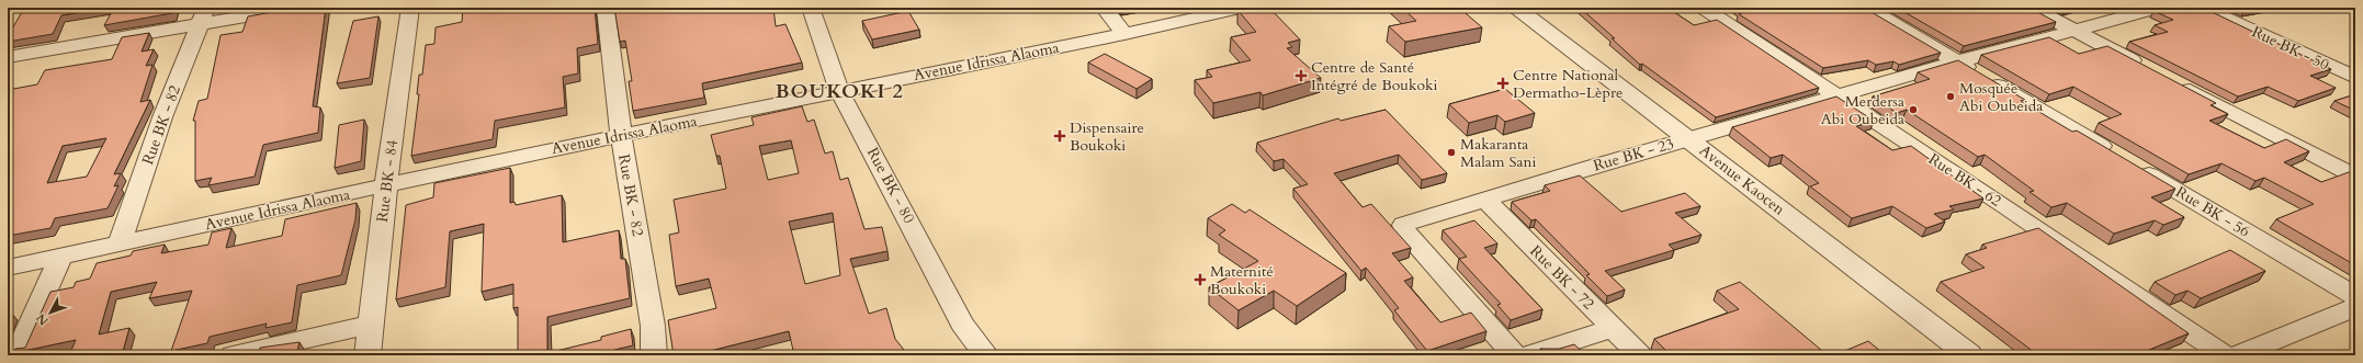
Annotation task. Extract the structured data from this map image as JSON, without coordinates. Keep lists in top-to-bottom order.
{
  "streets": {
    "street": [
      "Rue BK - 50",
      "Avenue Idrissa Alaoma",
      "Rue BK - 82",
      "Rue BK - 23",
      "Avenue Kaocen",
      "Rue BK - 62",
      "Rue BK - 84",
      "Rue BK - 80",
      "Rue BK - 56",
      "Rue BK - 72"
    ]
  },
  "crossings": [
    ["Avenue Idrissa Alaoma", "Rue BK - 82"],
    ["Avenue Idrissa Alaoma", "Rue BK - 84"],
    ["Avenue Idrissa Alaoma", "Rue BK - 80"],
    ["Rue BK - 23", "Avenue Kaocen"],
    ["Rue BK - 23", "Rue BK - 62"],
    ["Rue BK - 23", "Rue BK - 56"],
    ["Rue BK - 23", "Rue BK - 72"]
  ],
  "districts": ["BOUKOKI 2"],
  "places": {
    "health": [
      "Centre de Santé Intégré de Boukoki",
      "Centre National Dermatho-Lèpre",
      "Dispensaire Boukoki",
      "Maternité Boukoki"
    ],
    "other": ["Mosquée Abi Oubeida", "Merdersa Abi Oubeida", "Makaranta Malam Sani"]
  },
  "north": "bottom left"
}
